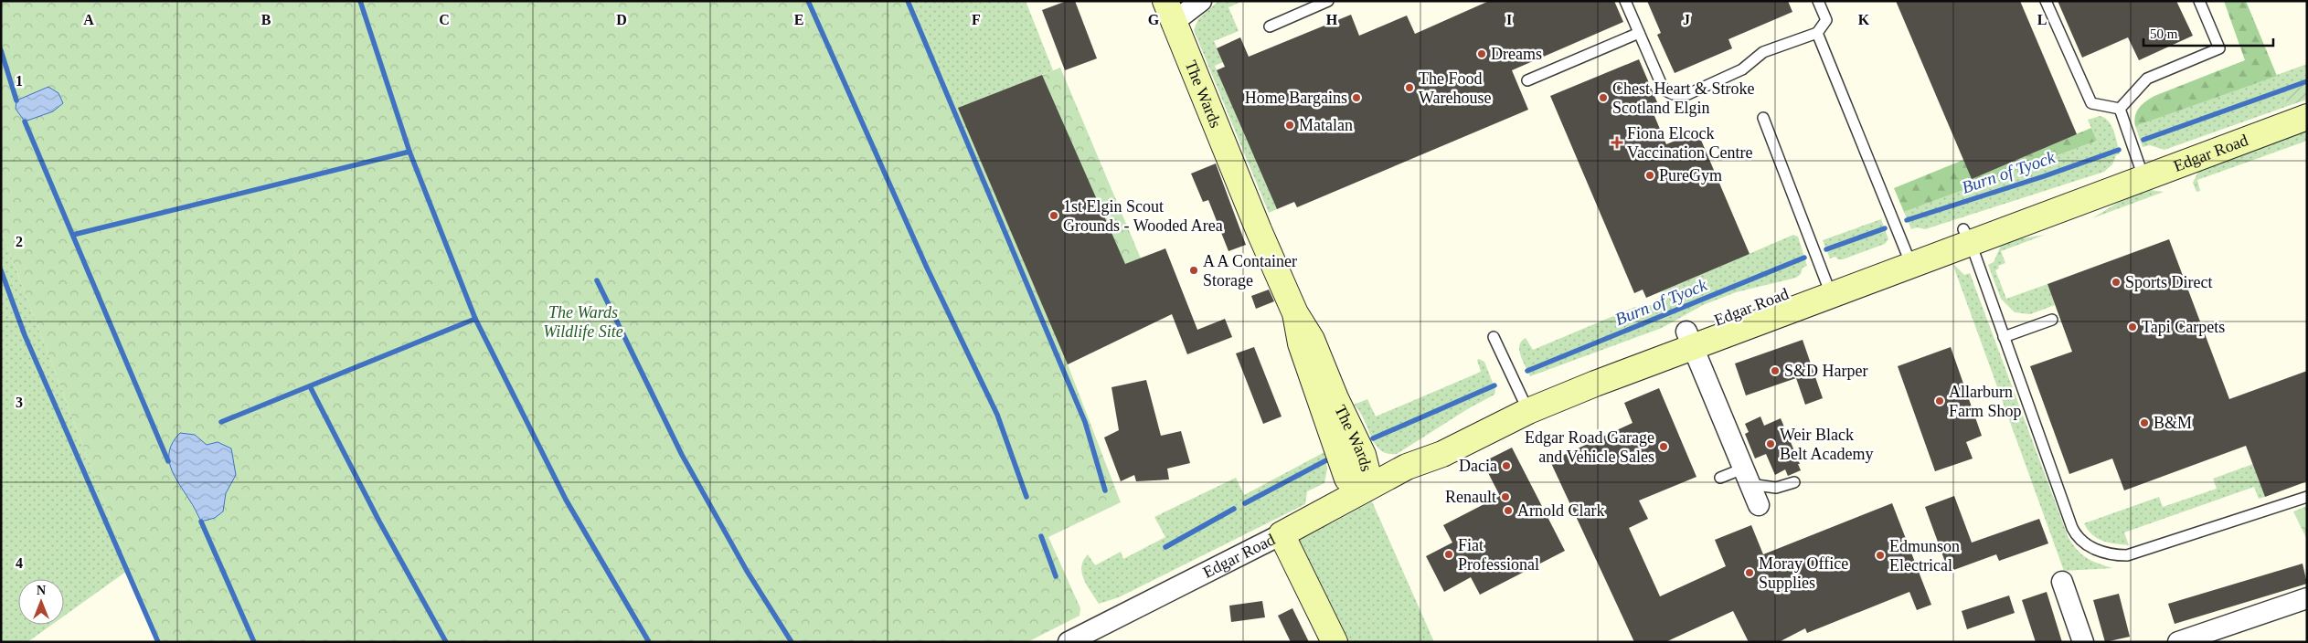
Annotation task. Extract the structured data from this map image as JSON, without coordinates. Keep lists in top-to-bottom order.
{
  "streets": {
    "street": ["The Wards", "Edgar Road"]
  },
  "crossings": [
    ["The Wards", "Edgar Road"]
  ],
  "water": ["Burn of Tyock"],
  "parks": ["The Wards Wildlife Site"],
  "places": {
    "other": [
      "Dreams",
      "The Food Warehouse",
      "Home Bargains",
      "Chest Heart & Stroke Scotland Elgin",
      "Matalan",
      "PureGym",
      "1st Elgin Scout Grounds - Wooded Area",
      "A A Container Storage",
      "Sports Direct",
      "Tapi Carpets",
      "S&D Harper",
      "Allarburn Farm Shop",
      "B&M",
      "Weir Black Belt Academy",
      "Edgar Road Garage and Vehicle Sales",
      "Dacia",
      "Renault",
      "Arnold Clark",
      "Fiat Professional",
      "Edmunson Electrical",
      "Moray Office Supplies"
    ],
    "health": ["Fiona Elcock Vaccination Centre"]
  },
  "scale_bar": "50 m",
  "north": "top",
  "grid": {
    "columns": [
      "A",
      "B",
      "C",
      "D",
      "E",
      "F",
      "G",
      "H",
      "I",
      "J",
      "K",
      "L"
    ],
    "rows": [
      "1",
      "2",
      "3",
      "4"
    ]
  }
}
